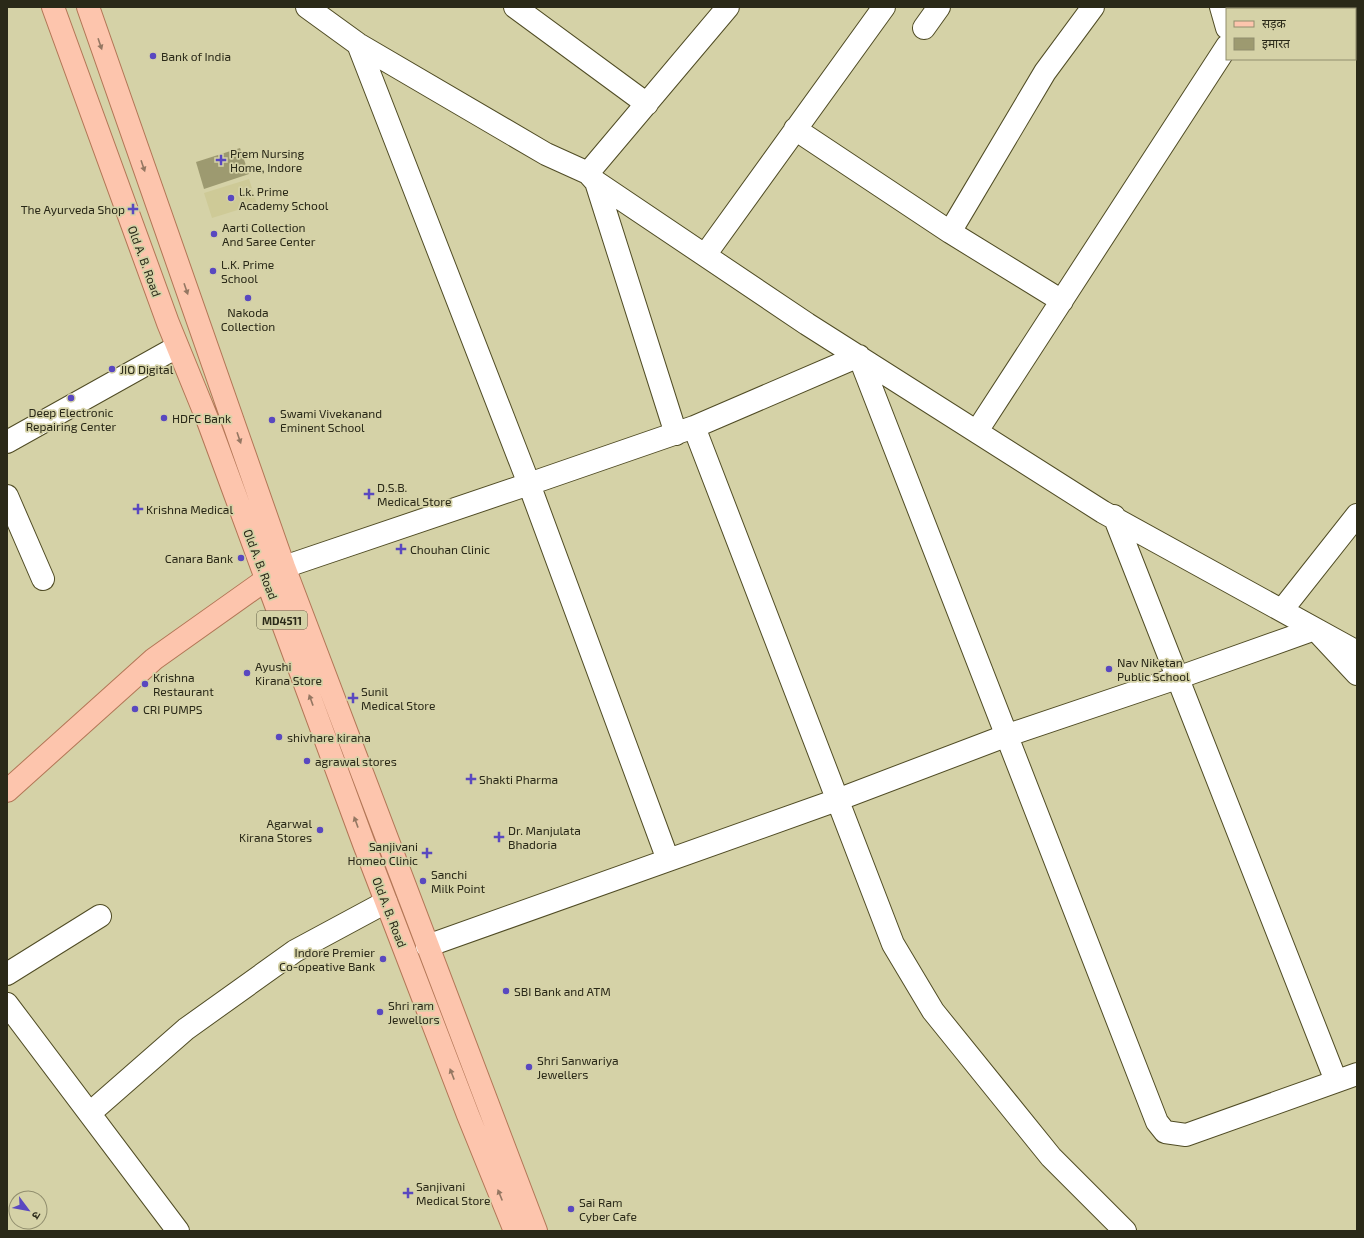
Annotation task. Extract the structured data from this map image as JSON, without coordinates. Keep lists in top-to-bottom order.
{
  "streets": {
    "main road": ["Old A. B. Road", "MD4511"]
  },
  "places": {
    "other": [
      "Bank of India",
      "l.k. Prime Academy School",
      "Aarti Collection And Saree Center",
      "L.K. Prime School",
      "Nakoda Collection",
      "JIO Digital",
      "Deep Electronic Repairing Center",
      "HDFC Bank",
      "Swami Vivekanand Eminent School",
      "Canara Bank",
      "Nav Niketan Public School",
      "Ayushi Kirana Store",
      "Krishna Restaurant",
      "CRI PUMPS",
      "shivhare kirana",
      "agrawal stores",
      "Agarwal Kirana Stores",
      "Sanchi Milk Point",
      "Indore Premier Co-opeative Bank",
      "SBI Bank and ATM",
      "Shri ram Jewellors",
      "Shri Sanwariya Jewellers",
      "Sai Ram Cyber Cafe"
    ],
    "health": [
      "Prem Nursing Home, Indore",
      "The Ayurveda Shop",
      "D.S.B. Medical Store",
      "Krishna Medical",
      "Chouhan Clinic",
      "Sunil Medical Store",
      "Shakti Pharma",
      "Dr. Manjulata Bhadoria",
      "Sanjivani Homeo Clinic",
      "Sanjivani Medical Store"
    ]
  },
  "legend": ["सड़क", "इमारत"],
  "north": "bottom right"
}
